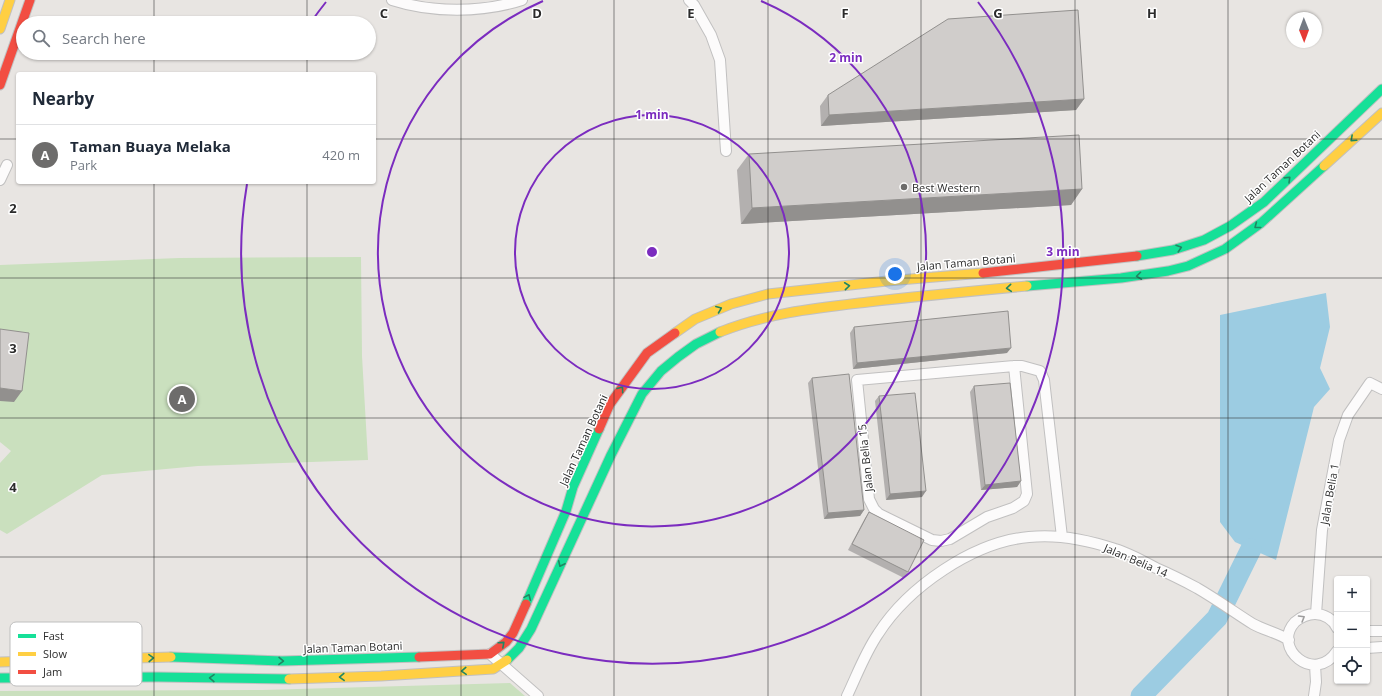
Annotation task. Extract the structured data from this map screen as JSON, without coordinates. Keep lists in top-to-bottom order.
{
  "streets": {
    "main road": ["Jalan Taman Botani"],
    "street": ["Jalan Belia 15", "Jalan Belia 1", "Jalan Belia 14"]
  },
  "crossings": [
    ["Jalan Belia 15", "Jalan Belia 14"]
  ],
  "places": ["Best Western"],
  "legend": ["Fast", "Slow", "Jam"],
  "north": "bottom",
  "page": {
    "search": "Search here",
    "heading": "Nearby",
    "list": [
      {
        "mark": "A",
        "name": "Taman Buaya Melaka",
        "note": "Park",
        "value": "420 m"
      }
    ],
    "pins": "A",
    "map_buttons": ["+", "−"]
  },
  "grid": {
    "columns": [
      "C",
      "D",
      "E",
      "F",
      "G",
      "H"
    ],
    "rows": ["2", "3", "4"]
  },
  "rings": ["2 min", "1 min", "3 min"]
}
